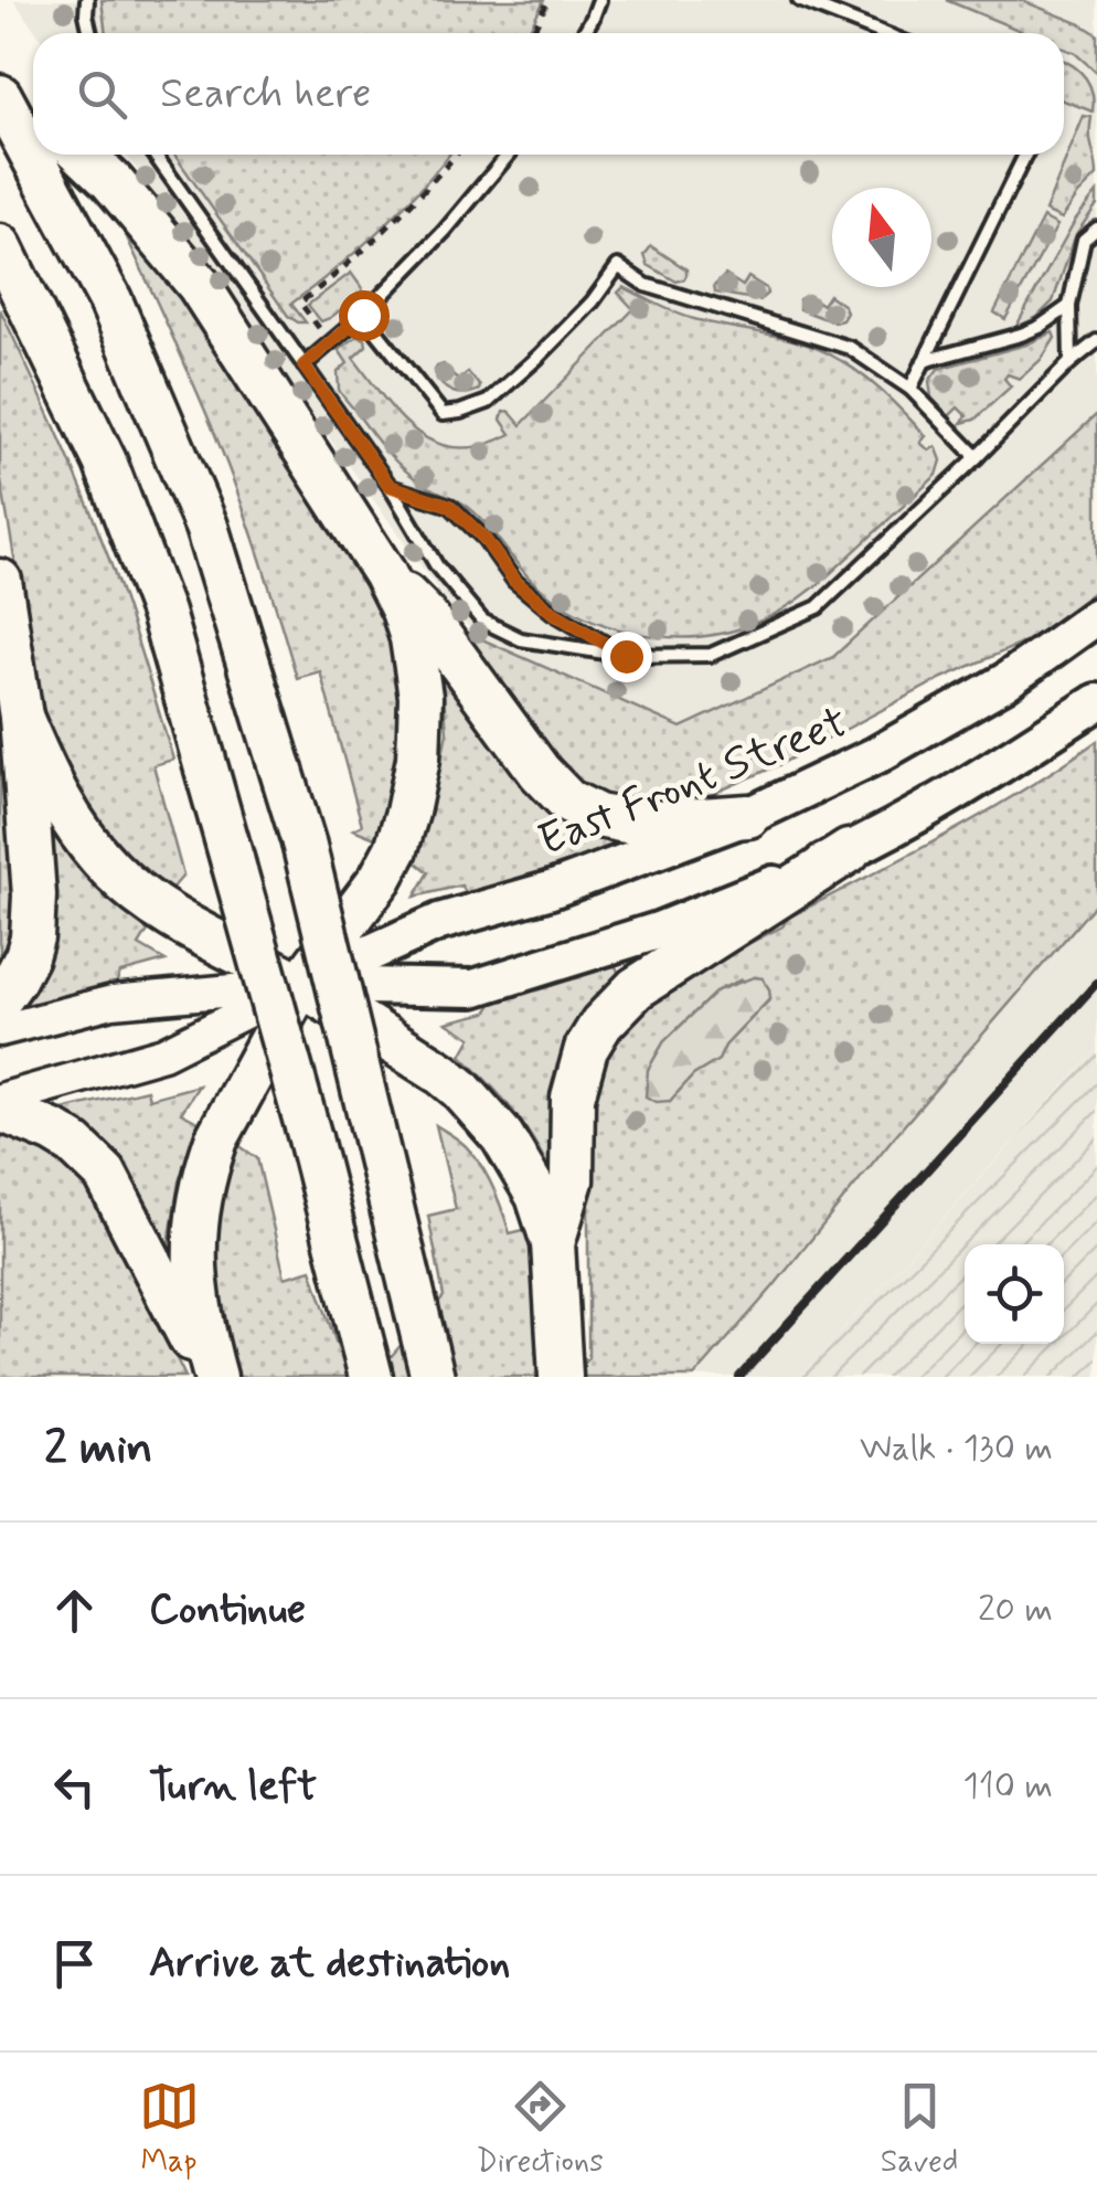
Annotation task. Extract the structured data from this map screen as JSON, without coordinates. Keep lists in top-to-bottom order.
{
  "streets": {
    "main road": ["East Front Street"]
  },
  "north": "top",
  "page": {
    "search": "Search here",
    "heading": ["2 min", "Walk · 130 m"],
    "list": [
      ["Continue", "20 m"],
      ["Turn left", "110 m"],
      "Arrive at destination"
    ],
    "nav": ["Map", "Directions", "Saved"]
  }
}
